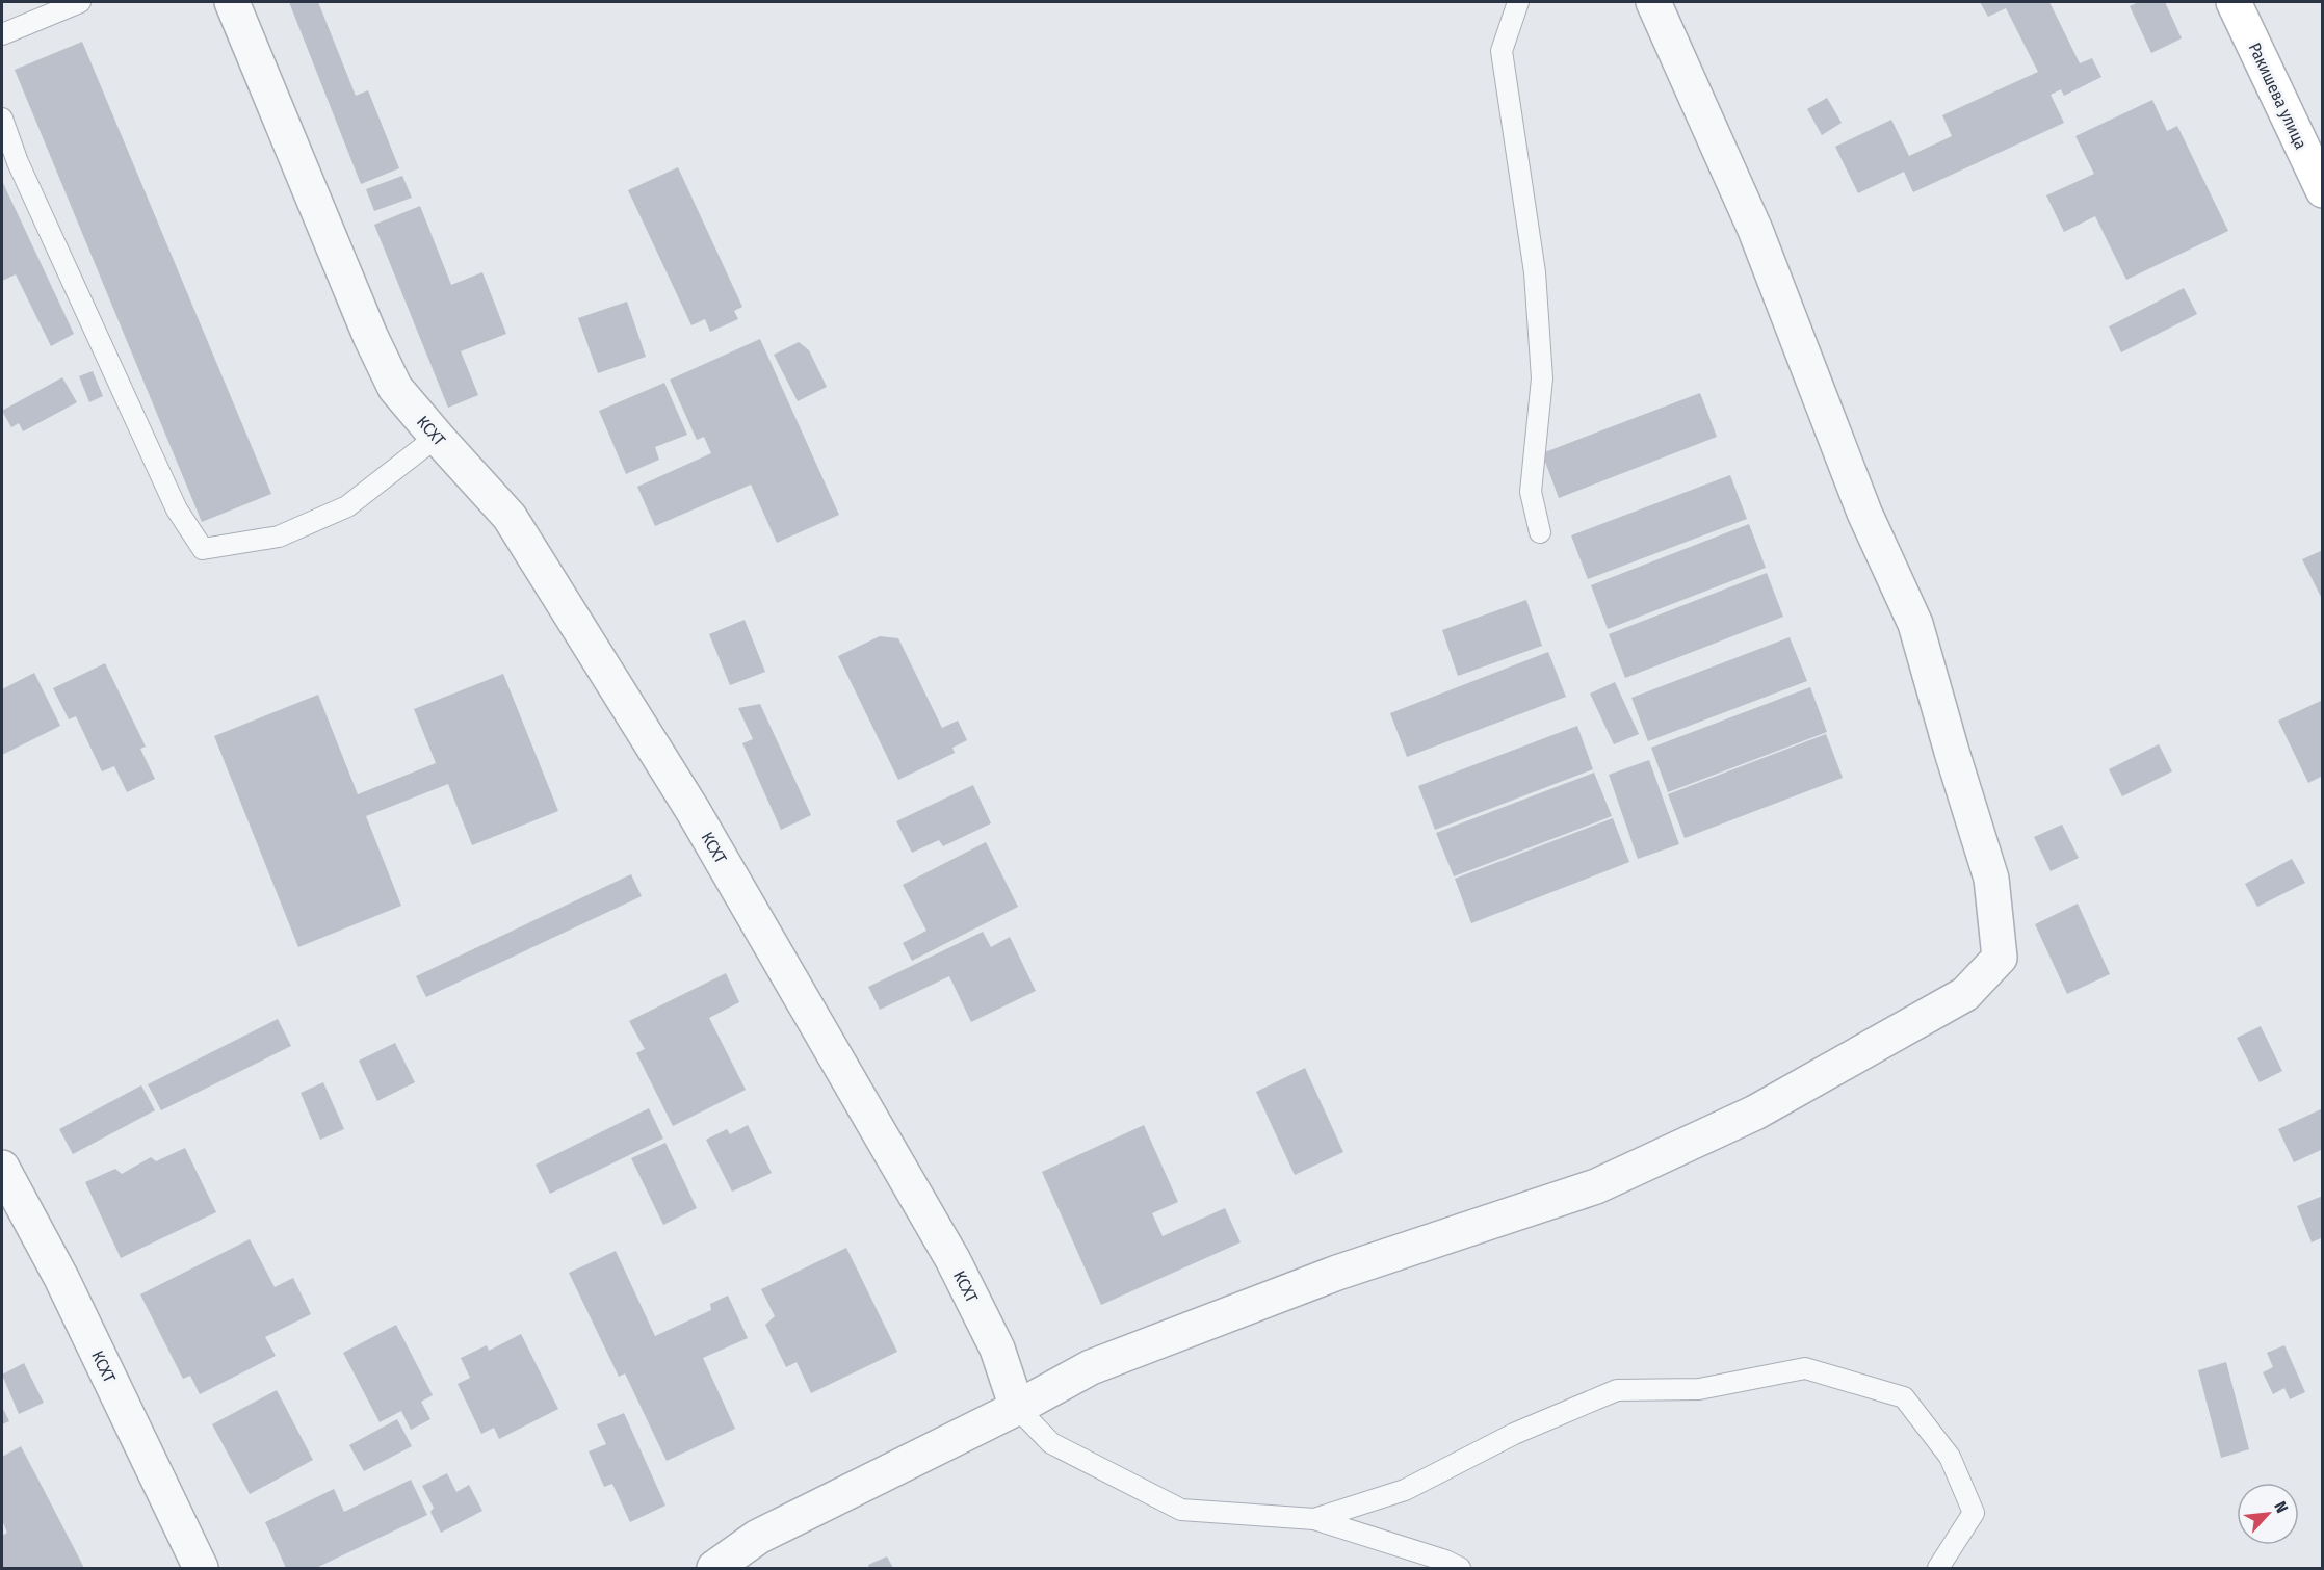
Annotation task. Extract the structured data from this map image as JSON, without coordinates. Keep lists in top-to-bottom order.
{
  "streets": {
    "street": ["Ракишева улица", "КСХТ"]
  },
  "north": "top right"
}
